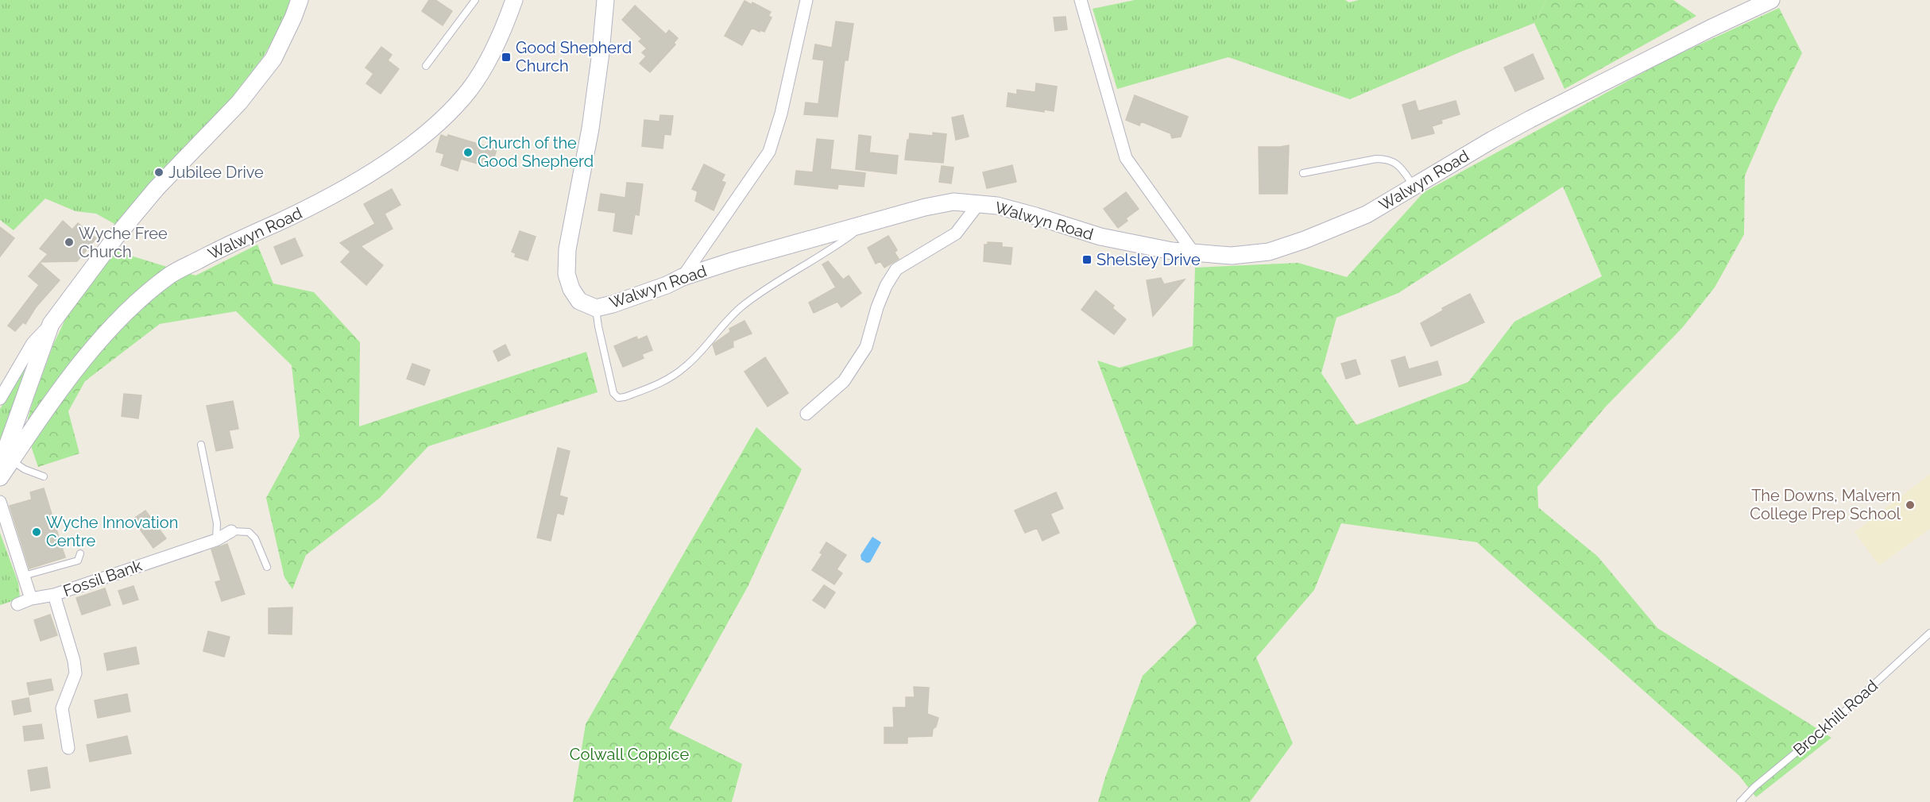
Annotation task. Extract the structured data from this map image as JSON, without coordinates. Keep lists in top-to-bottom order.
{
  "streets": {
    "main road": ["Walwyn Road"],
    "street": ["Fossil Bank"],
    "lane": ["Brockhill Road"]
  },
  "parks": ["Colwall Coppice"],
  "places": {
    "transit": ["Good Shepherd Church", "Shelsley Drive"],
    "other": [
      "Church of the Good Shepherd",
      "Jubilee Drive",
      "Wyche Free Church",
      "The Downs, Malvern College Prep School",
      "Wyche Innovation Centre"
    ]
  }
}
